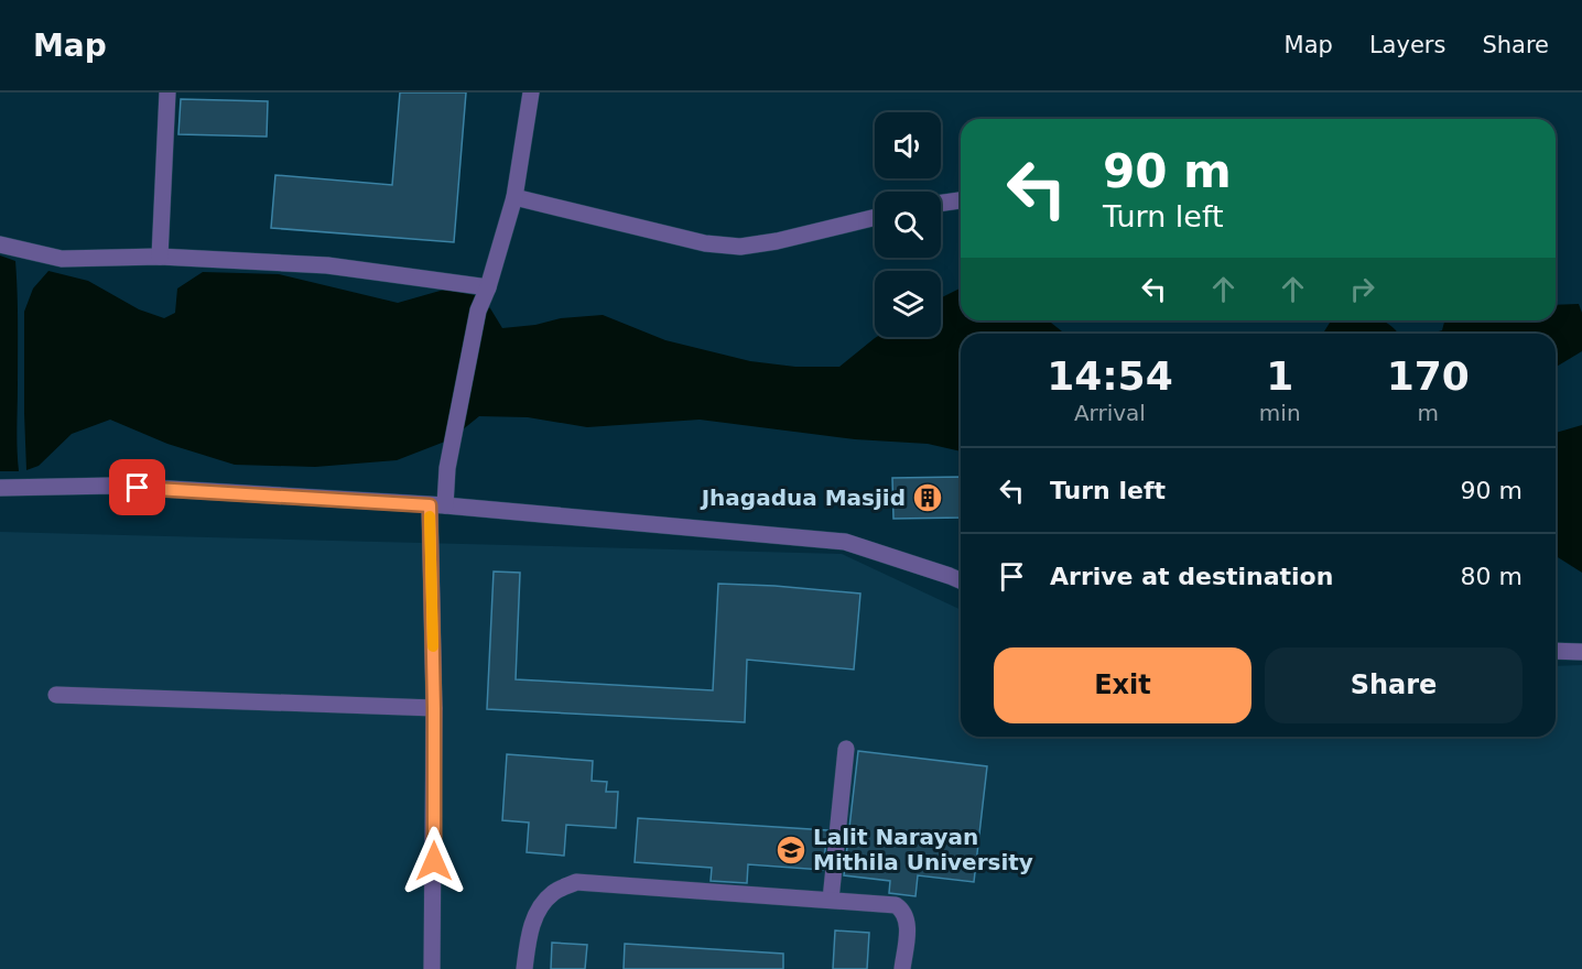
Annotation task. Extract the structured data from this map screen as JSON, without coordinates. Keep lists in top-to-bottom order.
{
  "places": {
    "building": ["Jhagadua Masjid"],
    "school or university": ["Lalit Narayan Mithila University"]
  },
  "page": {
    "header": "Map",
    "nav": ["Map", "Layers", "Share"],
    "turn": ["90 m", "Turn left"],
    "eta": [
      "14:54",
      "Arrival",
      "1",
      "min",
      "170",
      "m"
    ],
    "list": [
      {
        "name": "Turn left",
        "value": "90 m"
      },
      {
        "name": "Arrive at destination",
        "value": "80 m"
      }
    ],
    "buttons": ["Exit", "Share"]
  }
}
